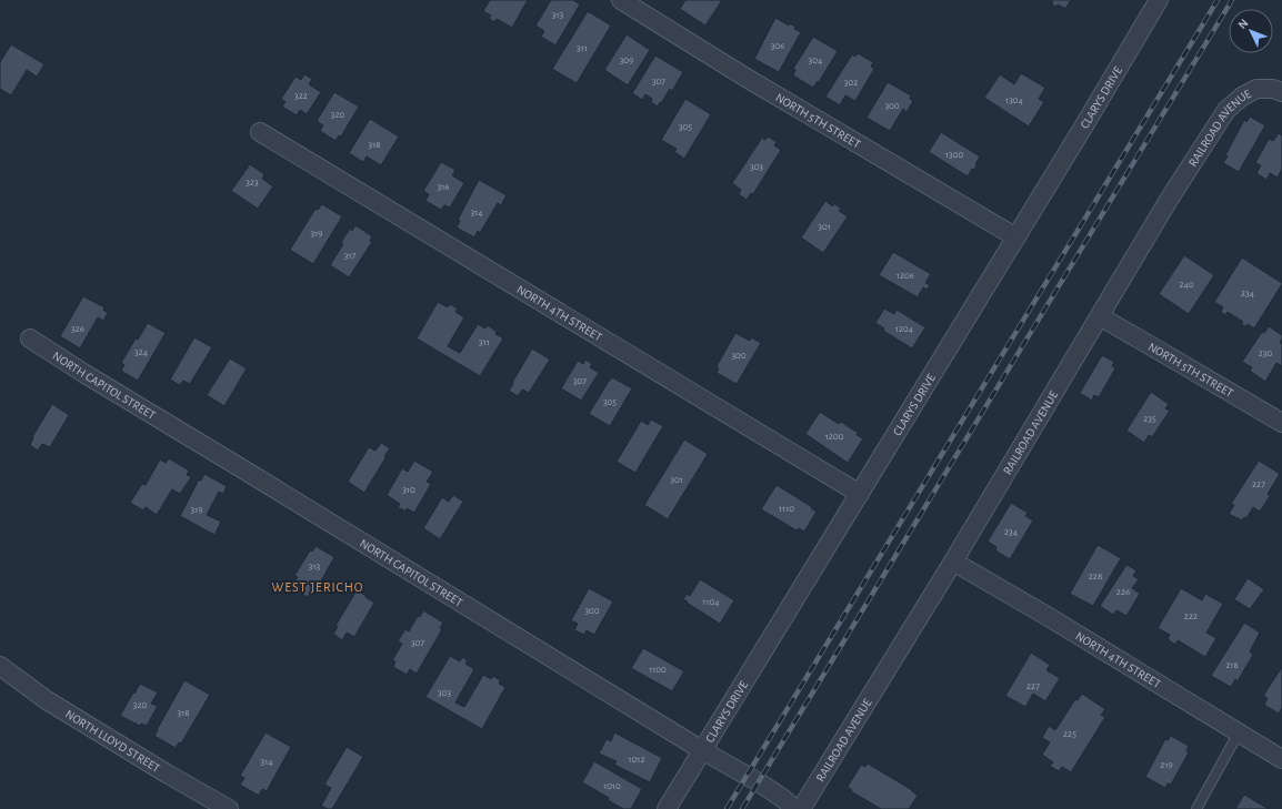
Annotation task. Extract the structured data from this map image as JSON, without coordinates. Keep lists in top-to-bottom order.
{
  "streets": {
    "street": [
      "CLARYS DRIVE",
      "NORTH 5TH STREET",
      "RAILROAD AVENUE",
      "NORTH 4TH STREET",
      "NORTH CAPITOL STREET",
      "NORTH LLOYD STREET"
    ]
  },
  "crossings": [
    ["CLARYS DRIVE", "NORTH 5TH STREET"],
    ["CLARYS DRIVE", "NORTH 4TH STREET"],
    ["CLARYS DRIVE", "NORTH CAPITOL STREET"],
    ["NORTH 5TH STREET", "RAILROAD AVENUE"],
    ["RAILROAD AVENUE", "NORTH 4TH STREET"]
  ],
  "districts": ["WEST JERICHO"],
  "house_numbers": [
    "313",
    "306",
    "311",
    "309",
    "304",
    "307",
    "302",
    "322",
    "1304",
    "300",
    "320",
    "305",
    "318",
    "1300",
    "303",
    "323",
    "316",
    "314",
    "301",
    "319",
    "317",
    "1206",
    "240",
    "234",
    "326",
    "1204",
    "311",
    "324",
    "230",
    "300",
    "307",
    "305",
    "235",
    "1200",
    "301",
    "227",
    "310",
    "1110",
    "319",
    "234",
    "313",
    "228",
    "226",
    "1104",
    "300",
    "222",
    "307",
    "218",
    "1100",
    "227",
    "303",
    "320",
    "318",
    "225",
    "1012",
    "314",
    "219",
    "1010"
  ],
  "north": "top left"
}
